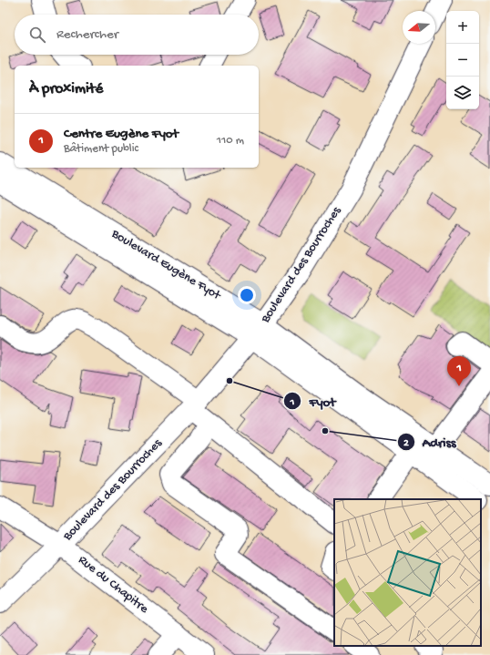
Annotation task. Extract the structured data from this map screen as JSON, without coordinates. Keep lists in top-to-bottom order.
{
  "streets": {
    "street": ["Boulevard Eugène Fyot", "Boulevard des Bourroches", "Rue du Chapitre"]
  },
  "crossings": [
    ["Boulevard Eugène Fyot", "Boulevard des Bourroches"],
    ["Boulevard des Bourroches", "Rue du Chapitre"]
  ],
  "places": ["Fyot", "Adriss"],
  "north": "left",
  "page": {
    "map_buttons": ["+", "−"],
    "search": "Rechercher",
    "heading": "À proximité",
    "list": [
      {
        "mark": "1",
        "name": "Centre Eugène Fyot",
        "note": "Bâtiment public",
        "value": "110 m"
      }
    ],
    "pins": "1"
  }
}
